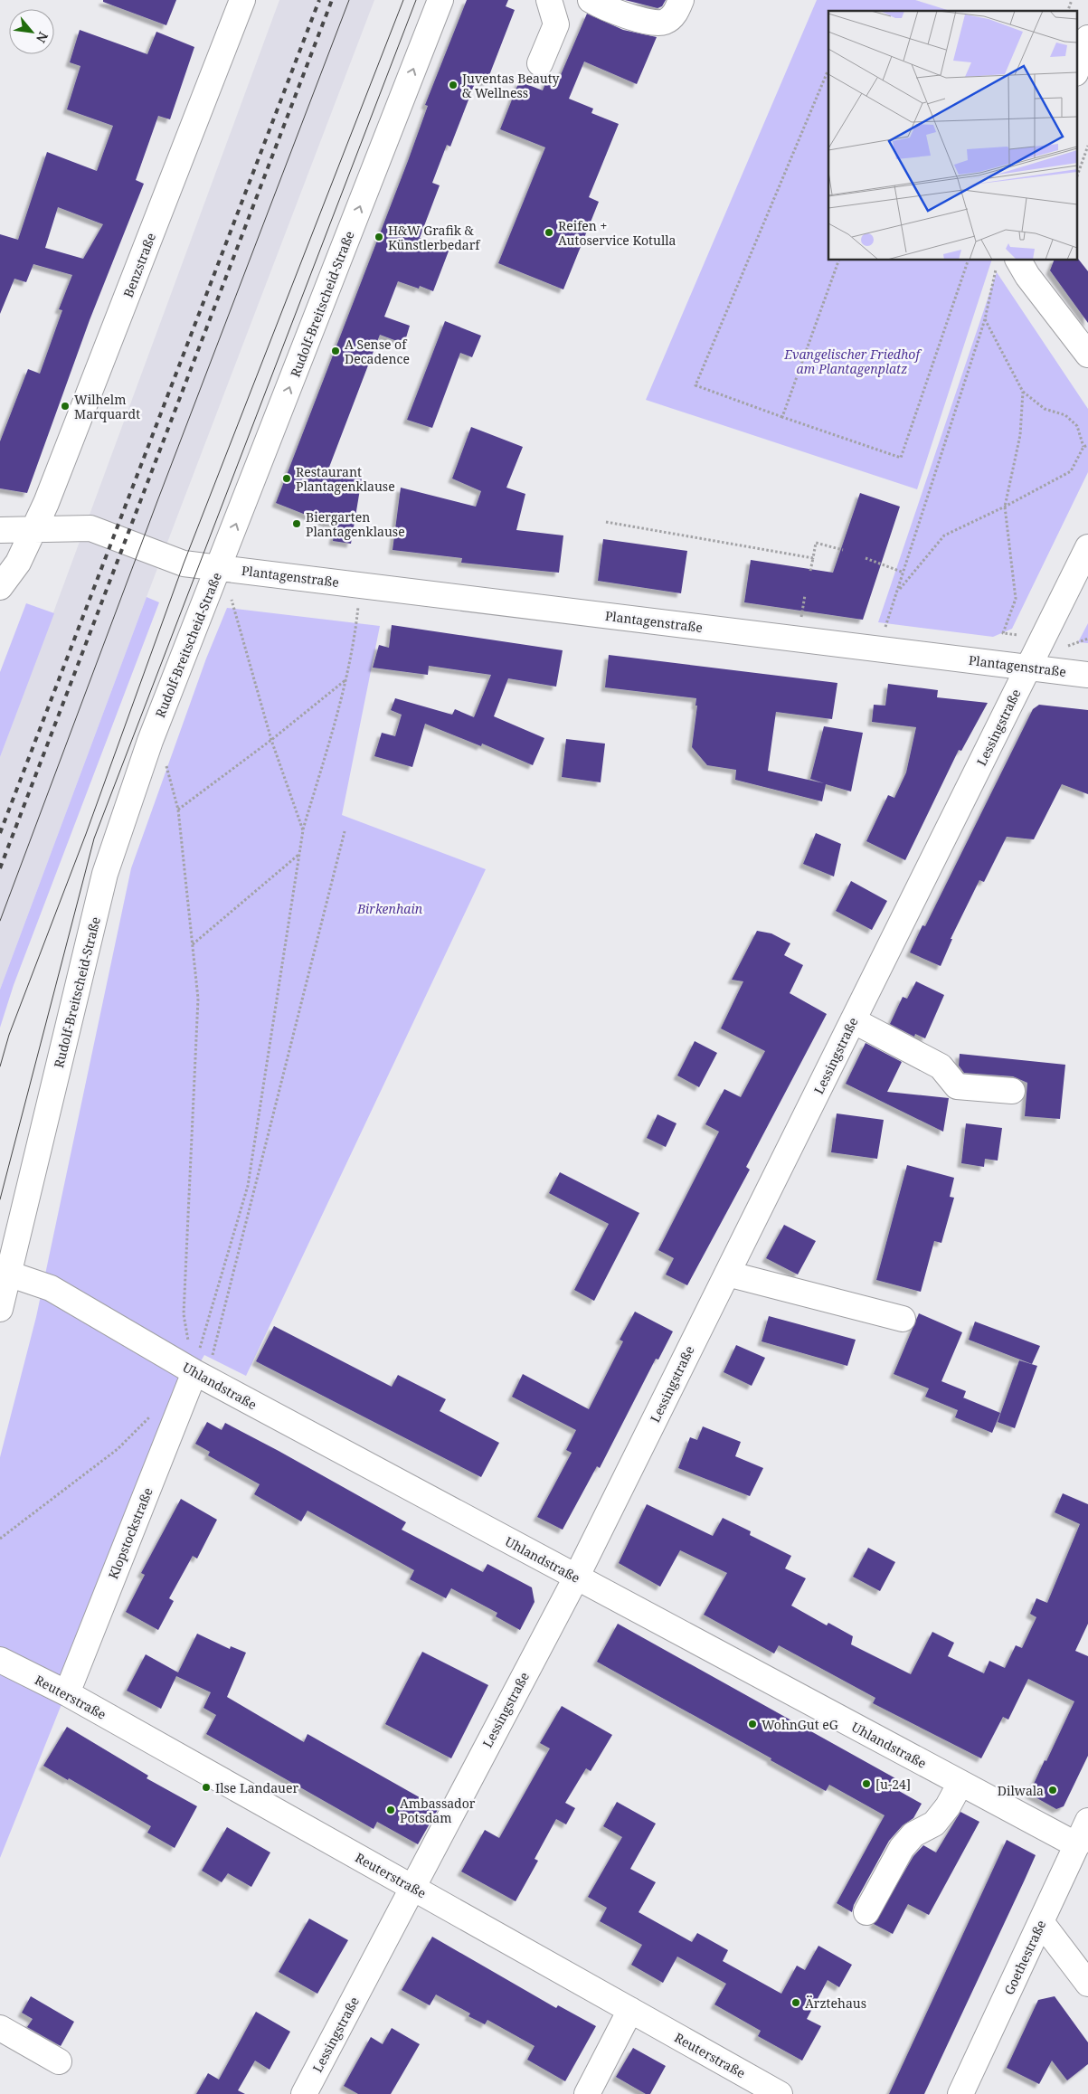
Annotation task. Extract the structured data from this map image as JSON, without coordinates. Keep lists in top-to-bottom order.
{
  "streets": {
    "street": [
      "Benzstraße",
      "Rudolf-Breitscheid-Straße",
      "Plantagenstraße",
      "Lessingstraße",
      "Uhlandstraße",
      "Klopstockstraße",
      "Reuterstraße",
      "Goethestraße"
    ]
  },
  "crossings": [
    ["Benzstraße", "Plantagenstraße"],
    ["Rudolf-Breitscheid-Straße", "Plantagenstraße"],
    ["Rudolf-Breitscheid-Straße", "Uhlandstraße"],
    ["Plantagenstraße", "Lessingstraße"],
    ["Lessingstraße", "Uhlandstraße"],
    ["Lessingstraße", "Reuterstraße"],
    ["Uhlandstraße", "Klopstockstraße"],
    ["Uhlandstraße", "Goethestraße"],
    ["Klopstockstraße", "Reuterstraße"]
  ],
  "one_way": ["Rudolf-Breitscheid-Straße"],
  "parks": ["Evangelischer Friedhof am Plantagenplatz", "Birkenhain"],
  "places": [
    "Juventas Beauty & Wellness",
    "Reifen + Autoservice Kotulla",
    "H&W Grafik & Künstlerbedarf",
    "A Sense of Decadence",
    "Wilhelm Marquardt",
    "Restaurant Plantagenklause",
    "Biergarten Plantagenklause",
    "WohnGut eG",
    "[u-24]",
    "Ilse Landauer",
    "Dilwala",
    "Ambassador Potsdam",
    "Ärztehaus"
  ],
  "north": "bottom right"
}
